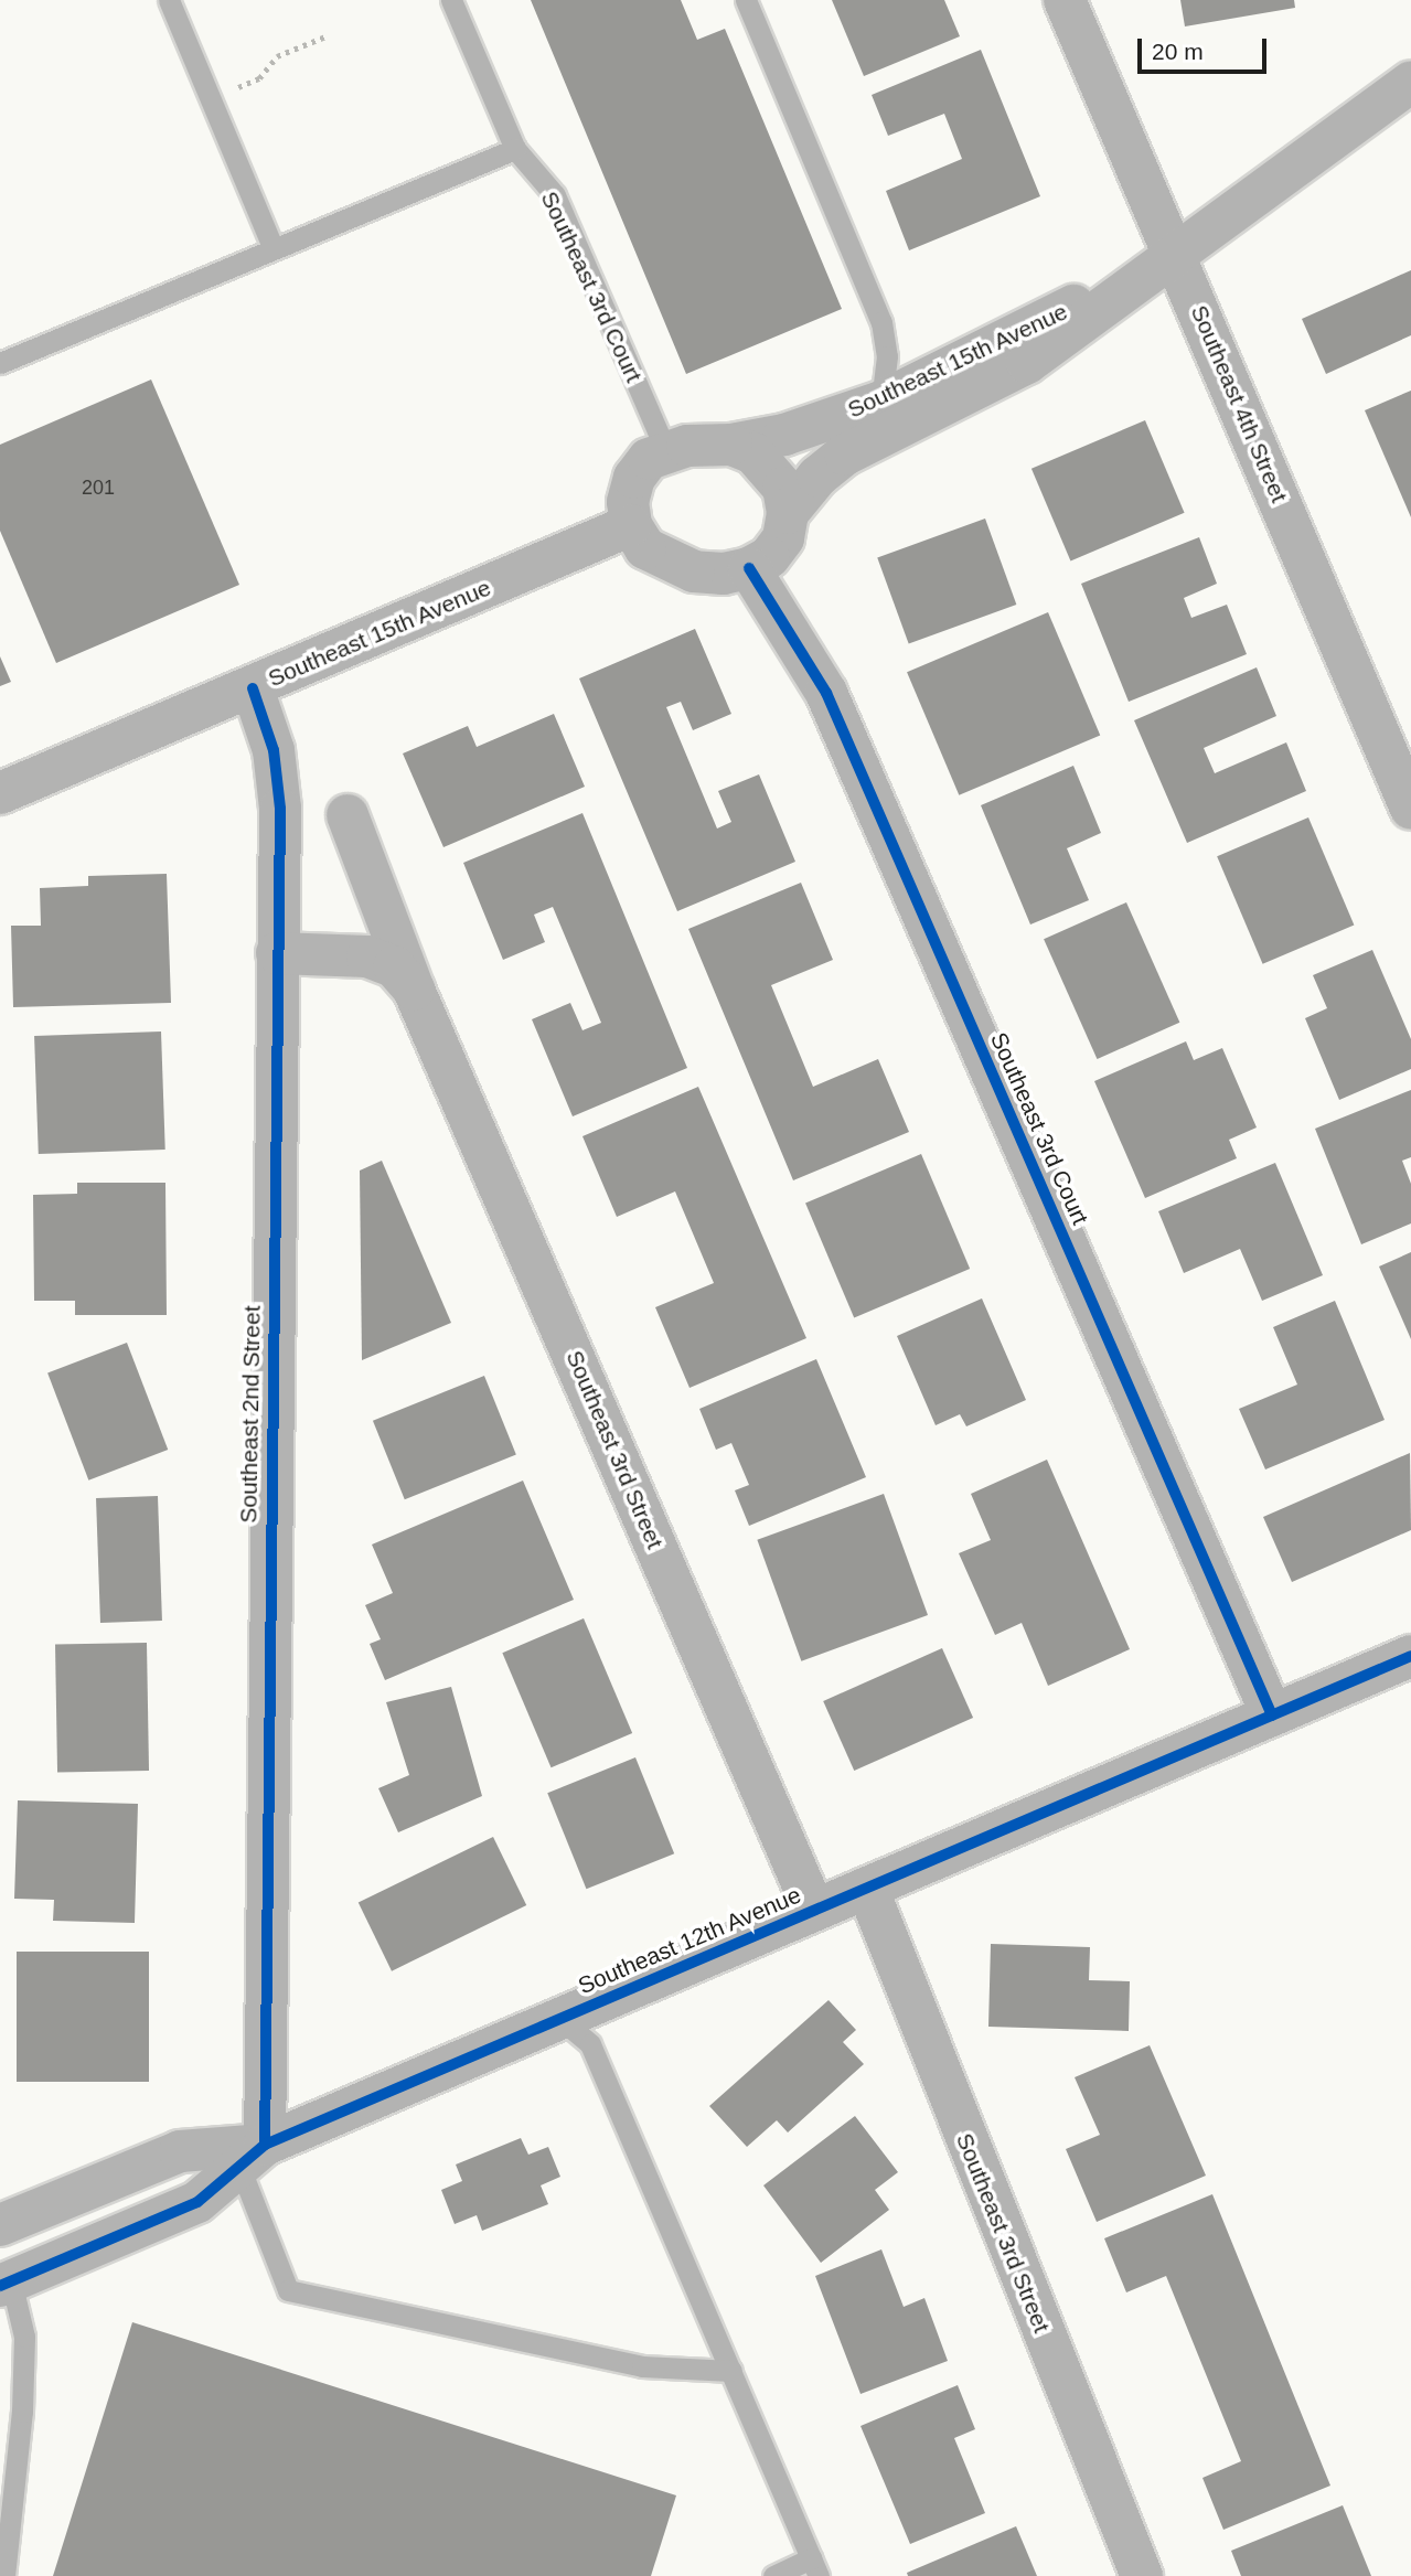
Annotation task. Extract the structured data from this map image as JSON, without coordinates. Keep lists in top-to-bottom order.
{
  "streets": {
    "street": [
      "Southeast 3rd Court",
      "Southeast 15th Avenue",
      "Southeast 4th Street",
      "Southeast 2nd Street",
      "Southeast 3rd Street",
      "Southeast 12th Avenue"
    ]
  },
  "crossings": [
    ["Southeast 3rd Court", "Southeast 15th Avenue"],
    ["Southeast 3rd Court", "Southeast 12th Avenue"],
    ["Southeast 15th Avenue", "Southeast 4th Street"],
    ["Southeast 15th Avenue", "Southeast 2nd Street"],
    ["Southeast 2nd Street", "Southeast 3rd Street"],
    ["Southeast 2nd Street", "Southeast 12th Avenue"],
    ["Southeast 3rd Street", "Southeast 12th Avenue"]
  ],
  "house_numbers": ["201"],
  "scale_bar": "20 m"
}
